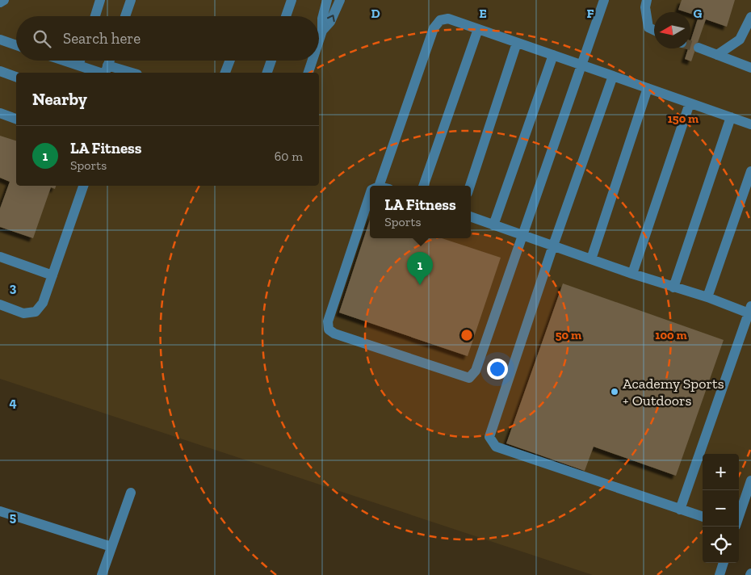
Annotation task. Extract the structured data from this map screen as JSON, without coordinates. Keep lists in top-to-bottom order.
{
  "places": ["Academy Sports + Outdoors"],
  "north": "left",
  "page": {
    "search": "Search here",
    "heading": "Nearby",
    "list": [
      {
        "mark": "1",
        "name": "LA Fitness",
        "note": "Sports",
        "value": "60 m"
      }
    ],
    "popup": ["LA Fitness", "Sports"],
    "pins": "1",
    "map_buttons": ["+", "−"]
  },
  "grid": {
    "columns": [
      "D",
      "E",
      "F",
      "G"
    ],
    "rows": ["3", "4", "5"]
  },
  "rings": ["150 m", "50 m", "100 m"]
}
